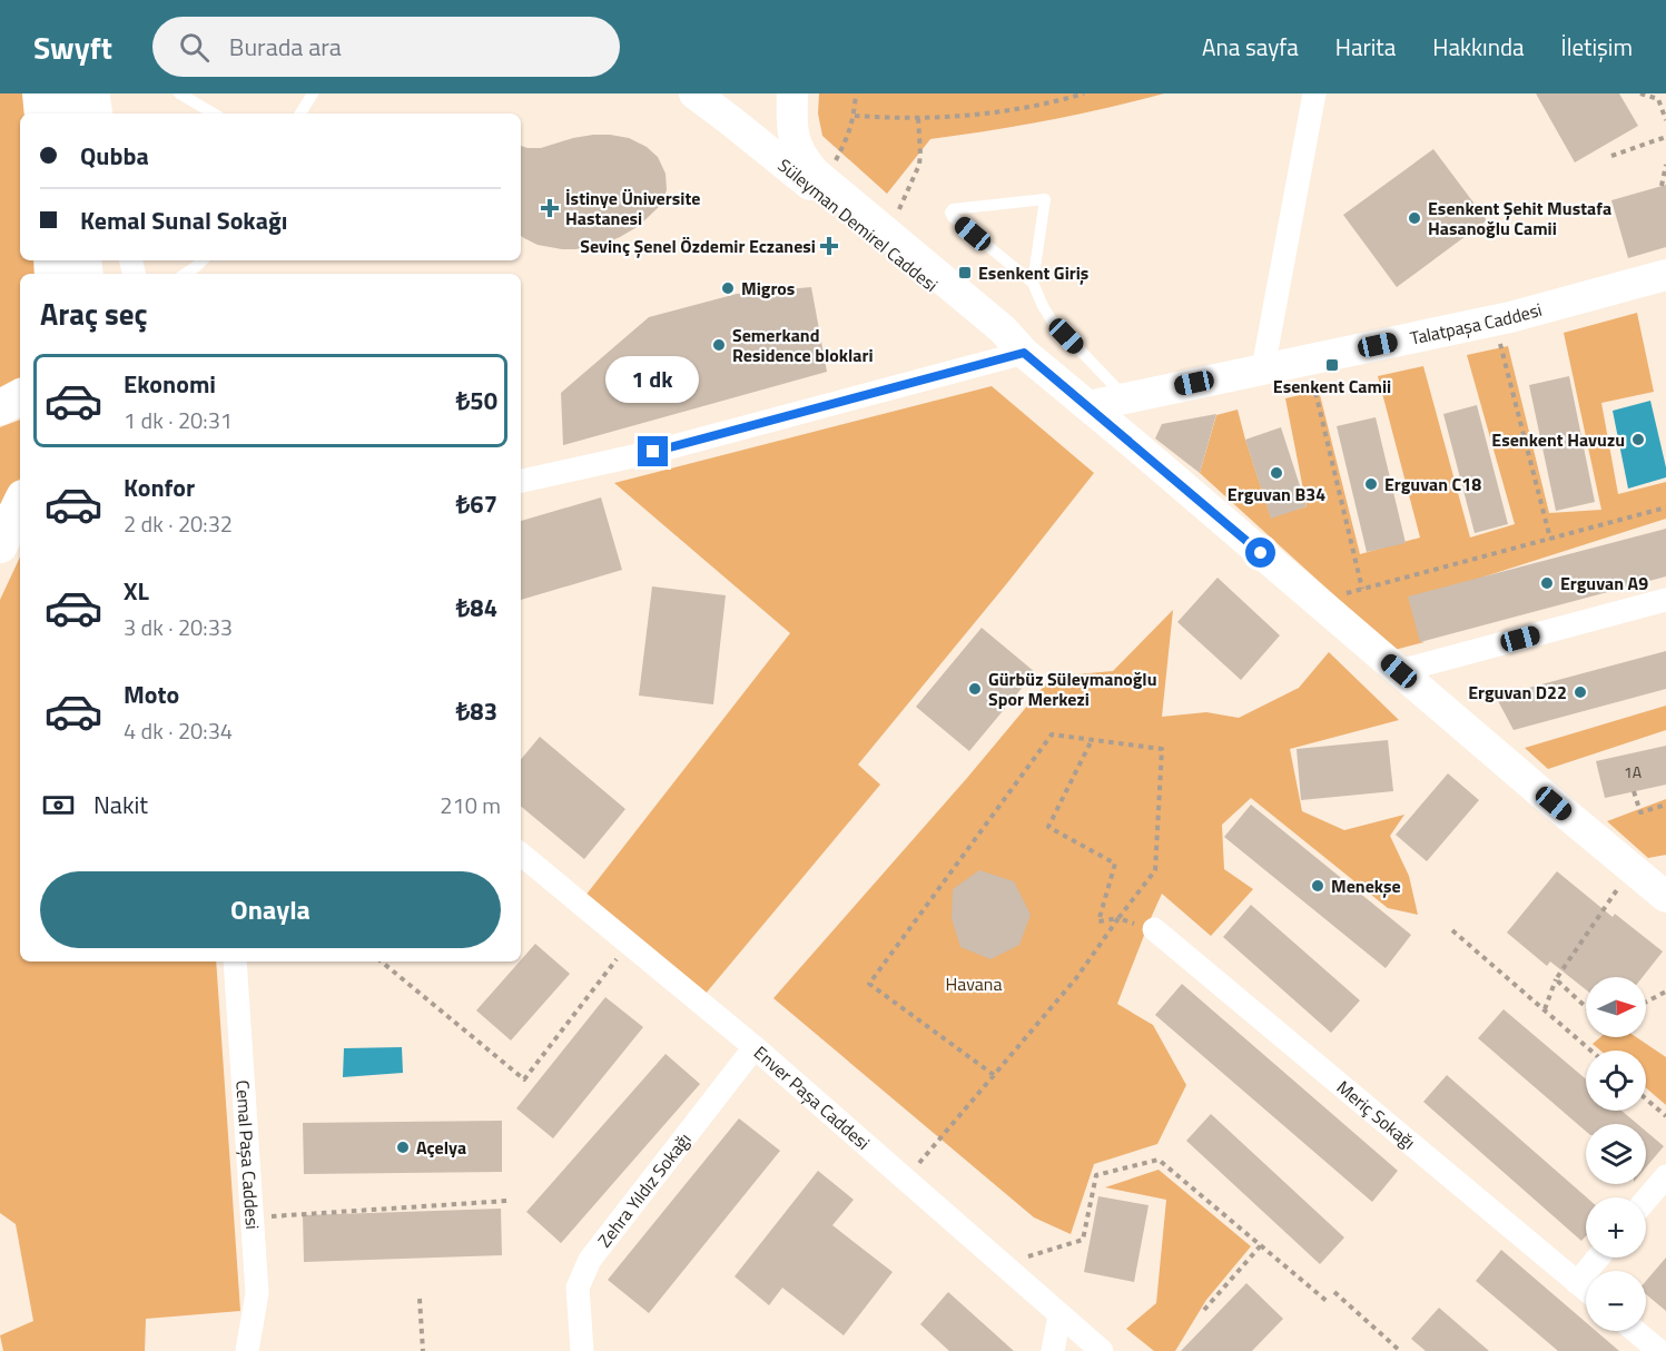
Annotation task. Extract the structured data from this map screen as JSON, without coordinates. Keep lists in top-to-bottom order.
{
  "streets": {
    "main road": ["Süleyman Demirel Caddesi", "Talatpaşa Caddesi"],
    "street": [
      "Enver Paşa Caddesi",
      "Meriç Sokağı",
      "Cemal Paşa Caddesi",
      "Zehra Yıldız Sokağı"
    ]
  },
  "crossings": [
    ["Süleyman Demirel Caddesi", "Talatpaşa Caddesi"],
    ["Enver Paşa Caddesi", "Zehra Yıldız Sokağı"]
  ],
  "parks": ["Havana"],
  "places": {
    "health": ["İstinye Üniversite Hastanesi", "Sevinç Şenel Özdemir Eczanesi"],
    "other": [
      "Esenkent Şehit Mustafa Hasanoğlu Camii",
      "Migros",
      "Semerkand Residence bloklari",
      "Esenkent Havuzu",
      "Erguvan B34",
      "Erguvan C18",
      "Erguvan A9",
      "Gürbüz Süleymanoğlu Spor Merkezi",
      "Erguvan D22",
      "Menekşe",
      "Açelya"
    ],
    "transit": ["Esenkent Giriş", "Esenkent Camii"]
  },
  "house_numbers": ["1A"],
  "north": "right",
  "page": {
    "header": "Swyft",
    "search": "Burada ara",
    "nav": [
      "Ana sayfa",
      "Harita",
      "Hakkında",
      "İletişim"
    ],
    "banner": ["Qubba", "Kemal Sunal Sokağı"],
    "heading": "Araç seç",
    "list": [
      {
        "name": "Ekonomi",
        "note": "1 dk · 20:31",
        "value": "₺50"
      },
      {
        "name": "Konfor",
        "note": "2 dk · 20:32",
        "value": "₺67"
      },
      {
        "name": "XL",
        "note": "3 dk · 20:33",
        "value": "₺84"
      },
      {
        "name": "Moto",
        "note": "4 dk · 20:34",
        "value": "₺83"
      }
    ],
    "bubble": "1 dk",
    "pay": ["Nakit", "210 m"],
    "buttons": "Onayla",
    "map_buttons": ["+", "−"]
  }
}
